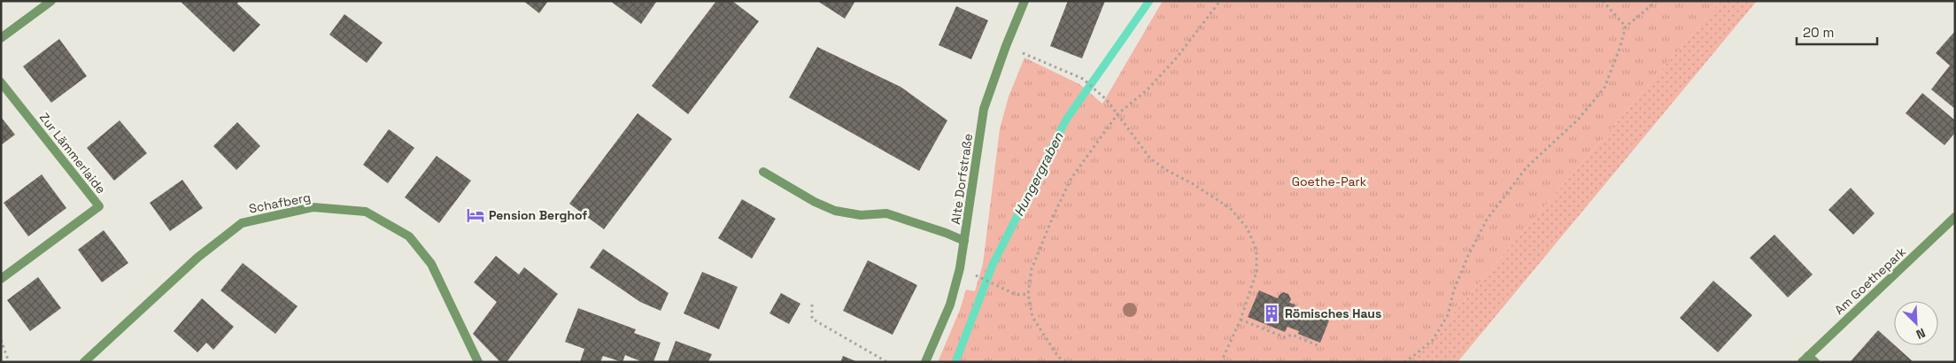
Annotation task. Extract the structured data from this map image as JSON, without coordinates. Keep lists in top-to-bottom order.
{
  "streets": {
    "street": [
      "Zur Lämmerlaide",
      "Alte Dorfstraße",
      "Schafberg",
      "Am Goethepark"
    ]
  },
  "water": ["Hungergraben"],
  "parks": ["Goethe-Park"],
  "places": {
    "hotel": ["Pension Berghof"],
    "building": ["Römisches Haus"]
  },
  "scale_bar": "20 m",
  "north": "bottom right"
}
